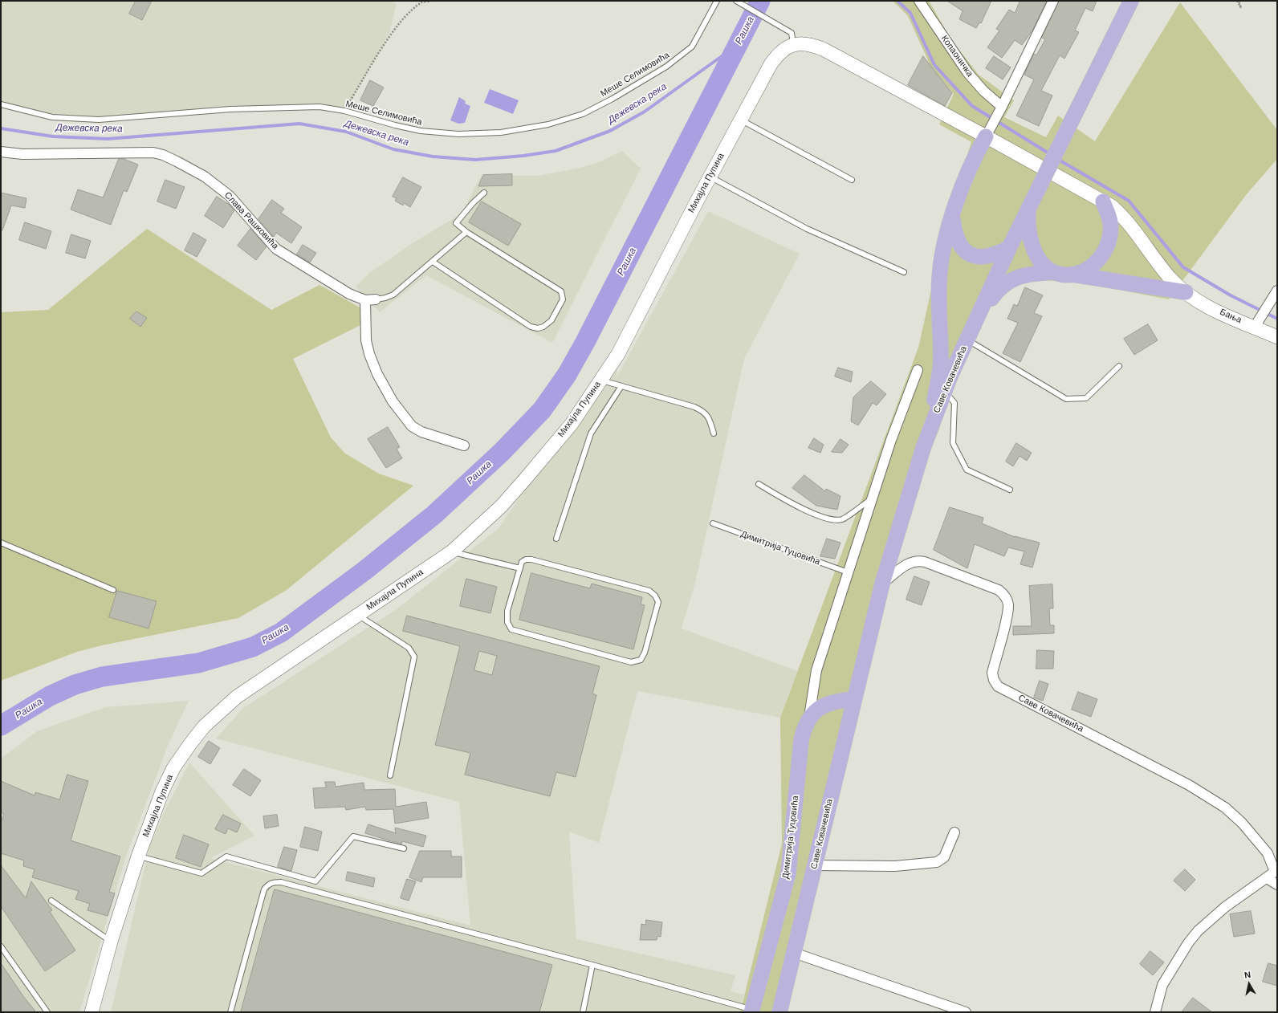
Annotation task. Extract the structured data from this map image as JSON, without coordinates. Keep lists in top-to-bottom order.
{
  "streets": {
    "main road": ["Саве Ковачевића", "Димитрија Туцовића"],
    "street": [
      "Копаоничка",
      "Михајла Пупина",
      "Слава Рашковића",
      "Бања"
    ],
    "lane": ["Меше Селимовића"]
  },
  "crossings": [
    ["Саве Ковачевића", "Димитрија Туцовића"]
  ],
  "water": ["Рашка", "Дежевска река"],
  "north": "top"
}
